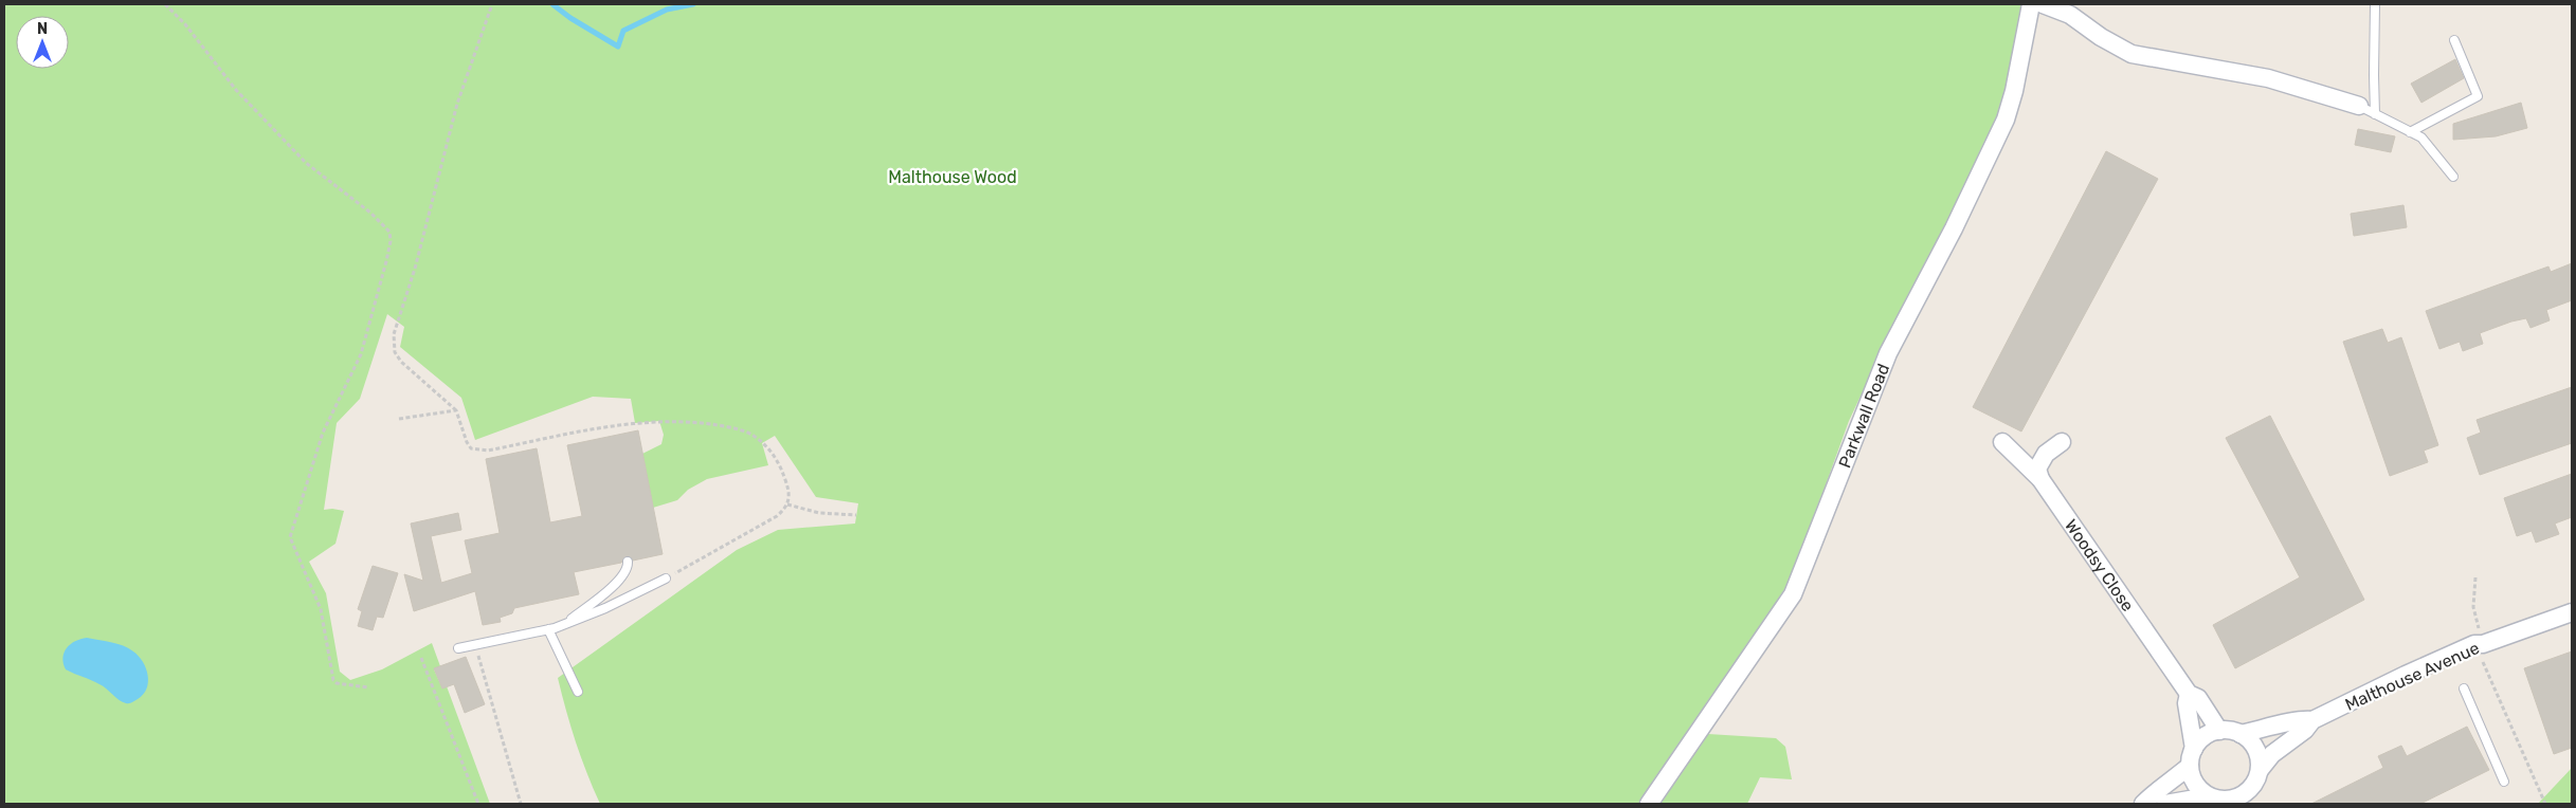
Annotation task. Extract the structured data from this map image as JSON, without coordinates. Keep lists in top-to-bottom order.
{
  "streets": {
    "street": ["Parkwall Road", "Woodsy Close", "Malthouse Avenue"]
  },
  "crossings": [
    ["Woodsy Close", "Malthouse Avenue"]
  ],
  "parks": ["Malthouse Wood"],
  "north": "top"
}
